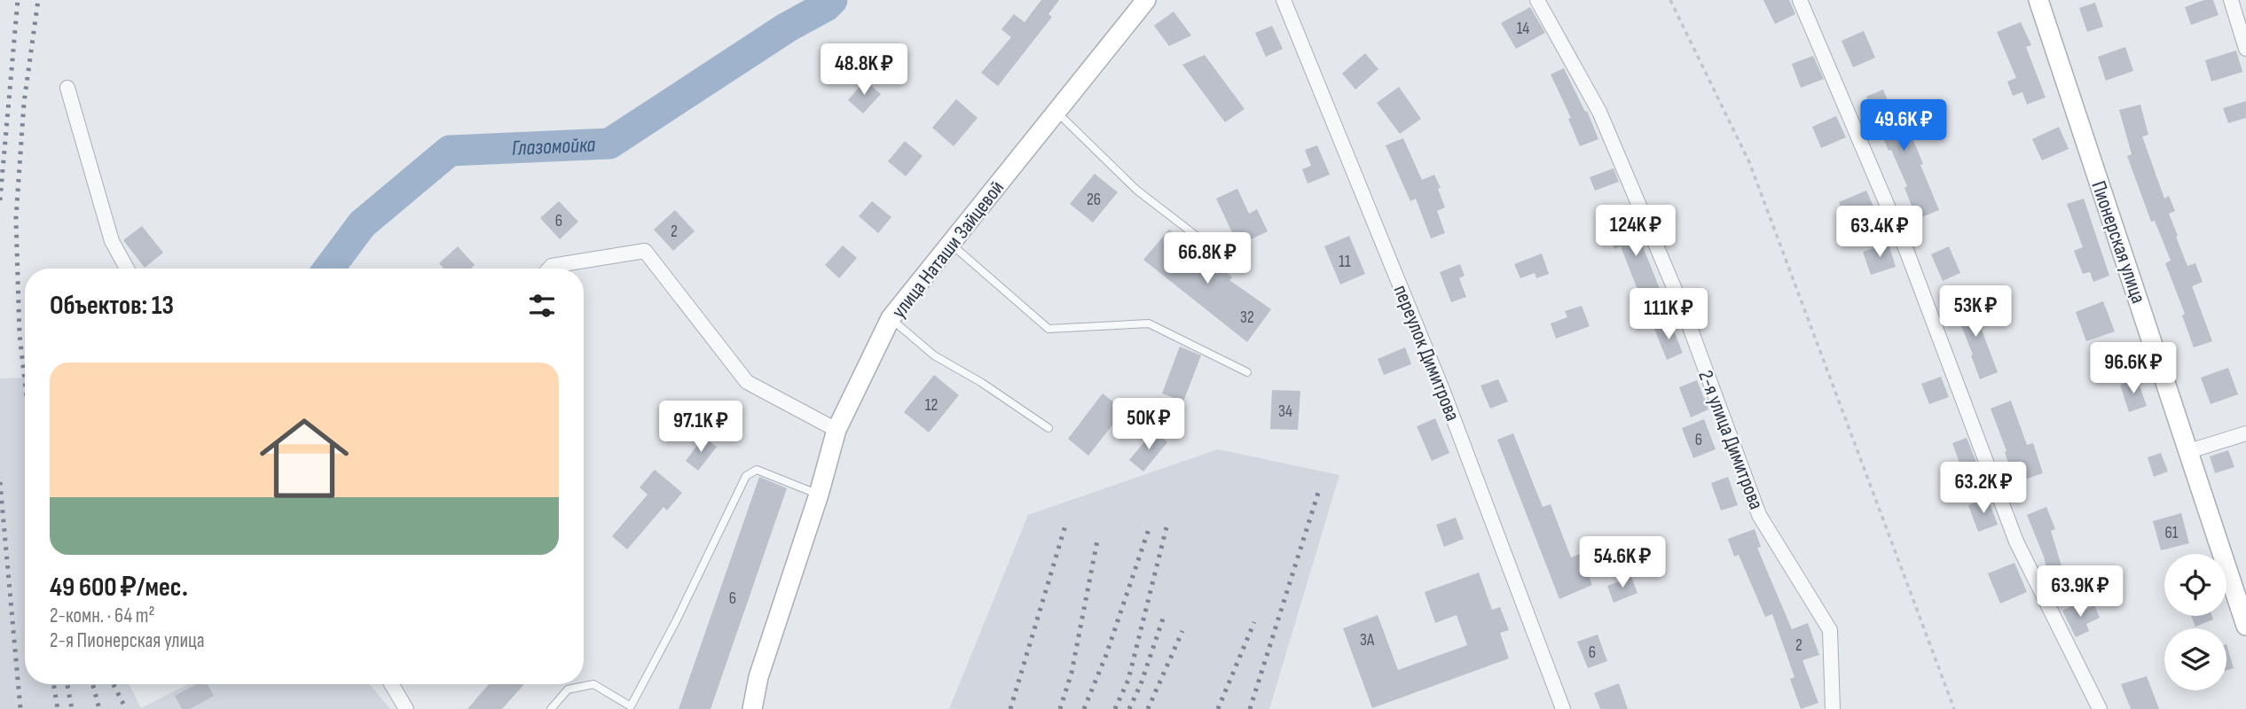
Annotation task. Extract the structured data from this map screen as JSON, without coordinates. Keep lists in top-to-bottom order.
{
  "streets": {
    "street": [
      "Пионерская улица",
      "улица Наташи Зайцевой",
      "переулок Димитрова",
      "2-я улица Димитрова"
    ]
  },
  "water": ["Глазомойка"],
  "house_numbers": [
    "14",
    "26",
    "6",
    "2",
    "11",
    "32",
    "12",
    "34",
    "6",
    "61",
    "6",
    "3А",
    "2",
    "6"
  ],
  "page": {
    "price": [
      "48.8K ₽",
      "49.6K ₽",
      "124K ₽",
      "63.4K ₽",
      "66.8K ₽",
      "53K ₽",
      "111K ₽",
      "96.6K ₽",
      "50K ₽",
      "97.1K ₽",
      "63.2K ₽",
      "54.6K ₽",
      "63.9K ₽"
    ],
    "heading": "Объектов: 13",
    "list": [
      {
        "name": "49 600 ₽/мес.",
        "note": "2-комн. · 64 m² · 2-я Пионерская улица"
      }
    ]
  }
}
